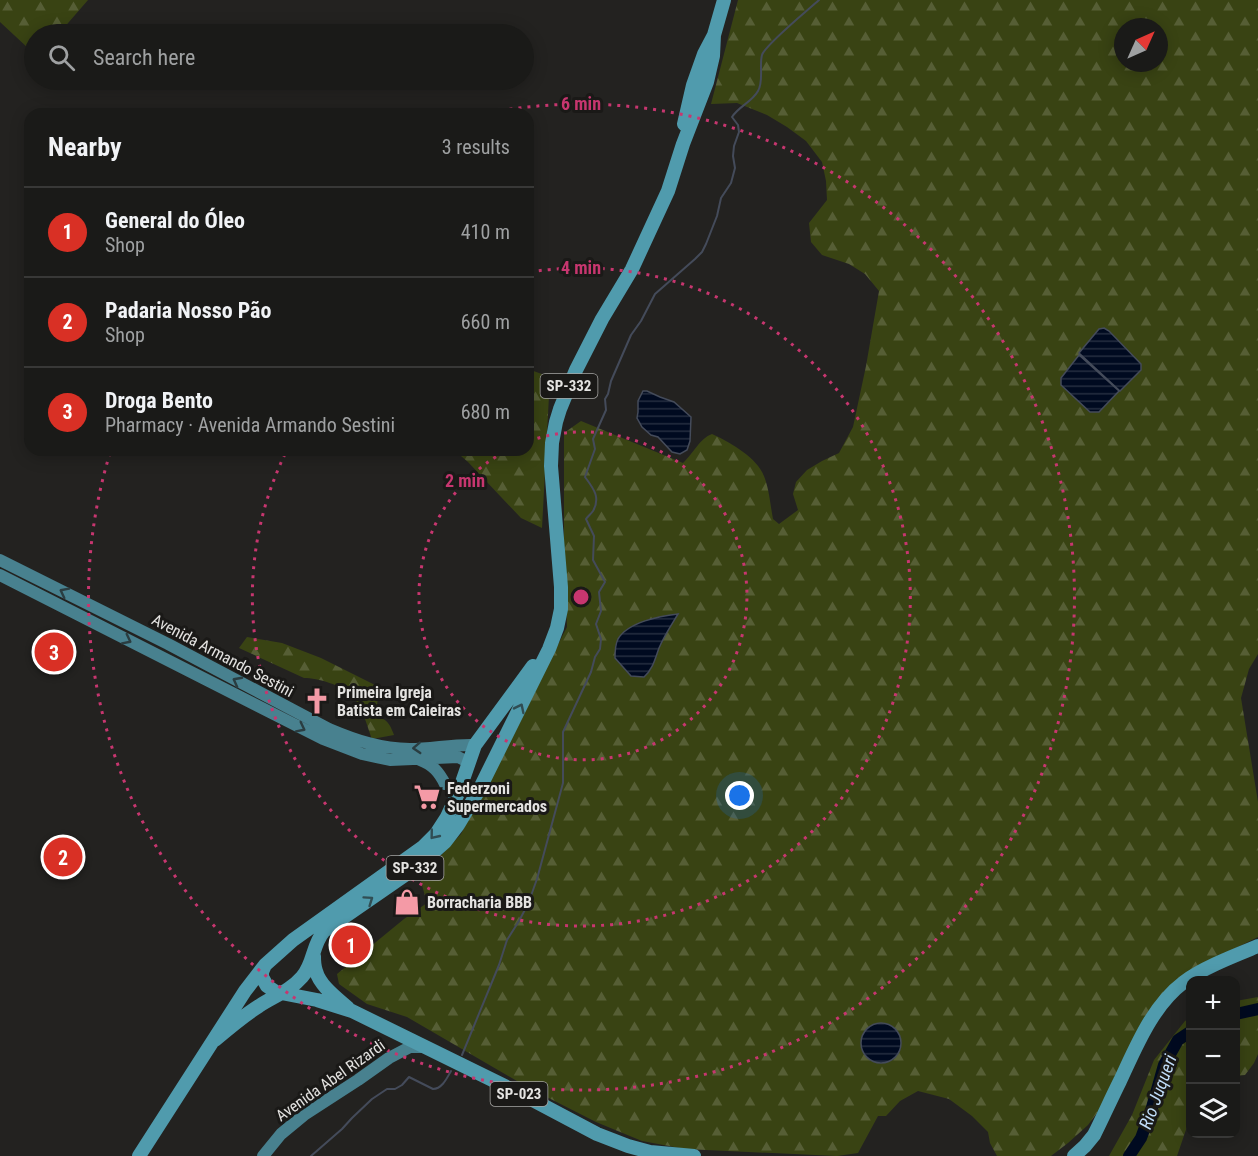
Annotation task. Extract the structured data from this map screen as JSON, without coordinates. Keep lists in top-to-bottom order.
{
  "streets": {
    "main road": ["SP-332", "SP-023"],
    "street": ["Avenida Armando Sestini", "Avenida Abel Rizardi"]
  },
  "crossings": [
    ["SP-332", "Avenida Armando Sestini"],
    ["SP-332", "SP-023"],
    ["Avenida Abel Rizardi", "SP-023"]
  ],
  "water": ["Rio Juqueri"],
  "places": {
    "church": ["Primeira Igreja Batista em Caieiras"],
    "supermarket": ["Federzoni Supermercados"],
    "shop": ["Borracharia BBB"]
  },
  "north": "top right",
  "page": {
    "search": "Search here",
    "heading": ["Nearby", "3 results"],
    "list": [
      {
        "mark": "1",
        "name": "General do Óleo",
        "note": "Shop",
        "value": "410 m"
      },
      {
        "mark": "2",
        "name": "Padaria Nosso Pão",
        "note": "Shop",
        "value": "660 m"
      },
      {
        "mark": "3",
        "name": "Droga Bento",
        "note": "Pharmacy · Avenida Armando Sestini",
        "value": "680 m"
      }
    ],
    "pins": ["3", "2", "1"],
    "map_buttons": ["+", "−"]
  },
  "rings": ["6 min", "4 min", "2 min"]
}
